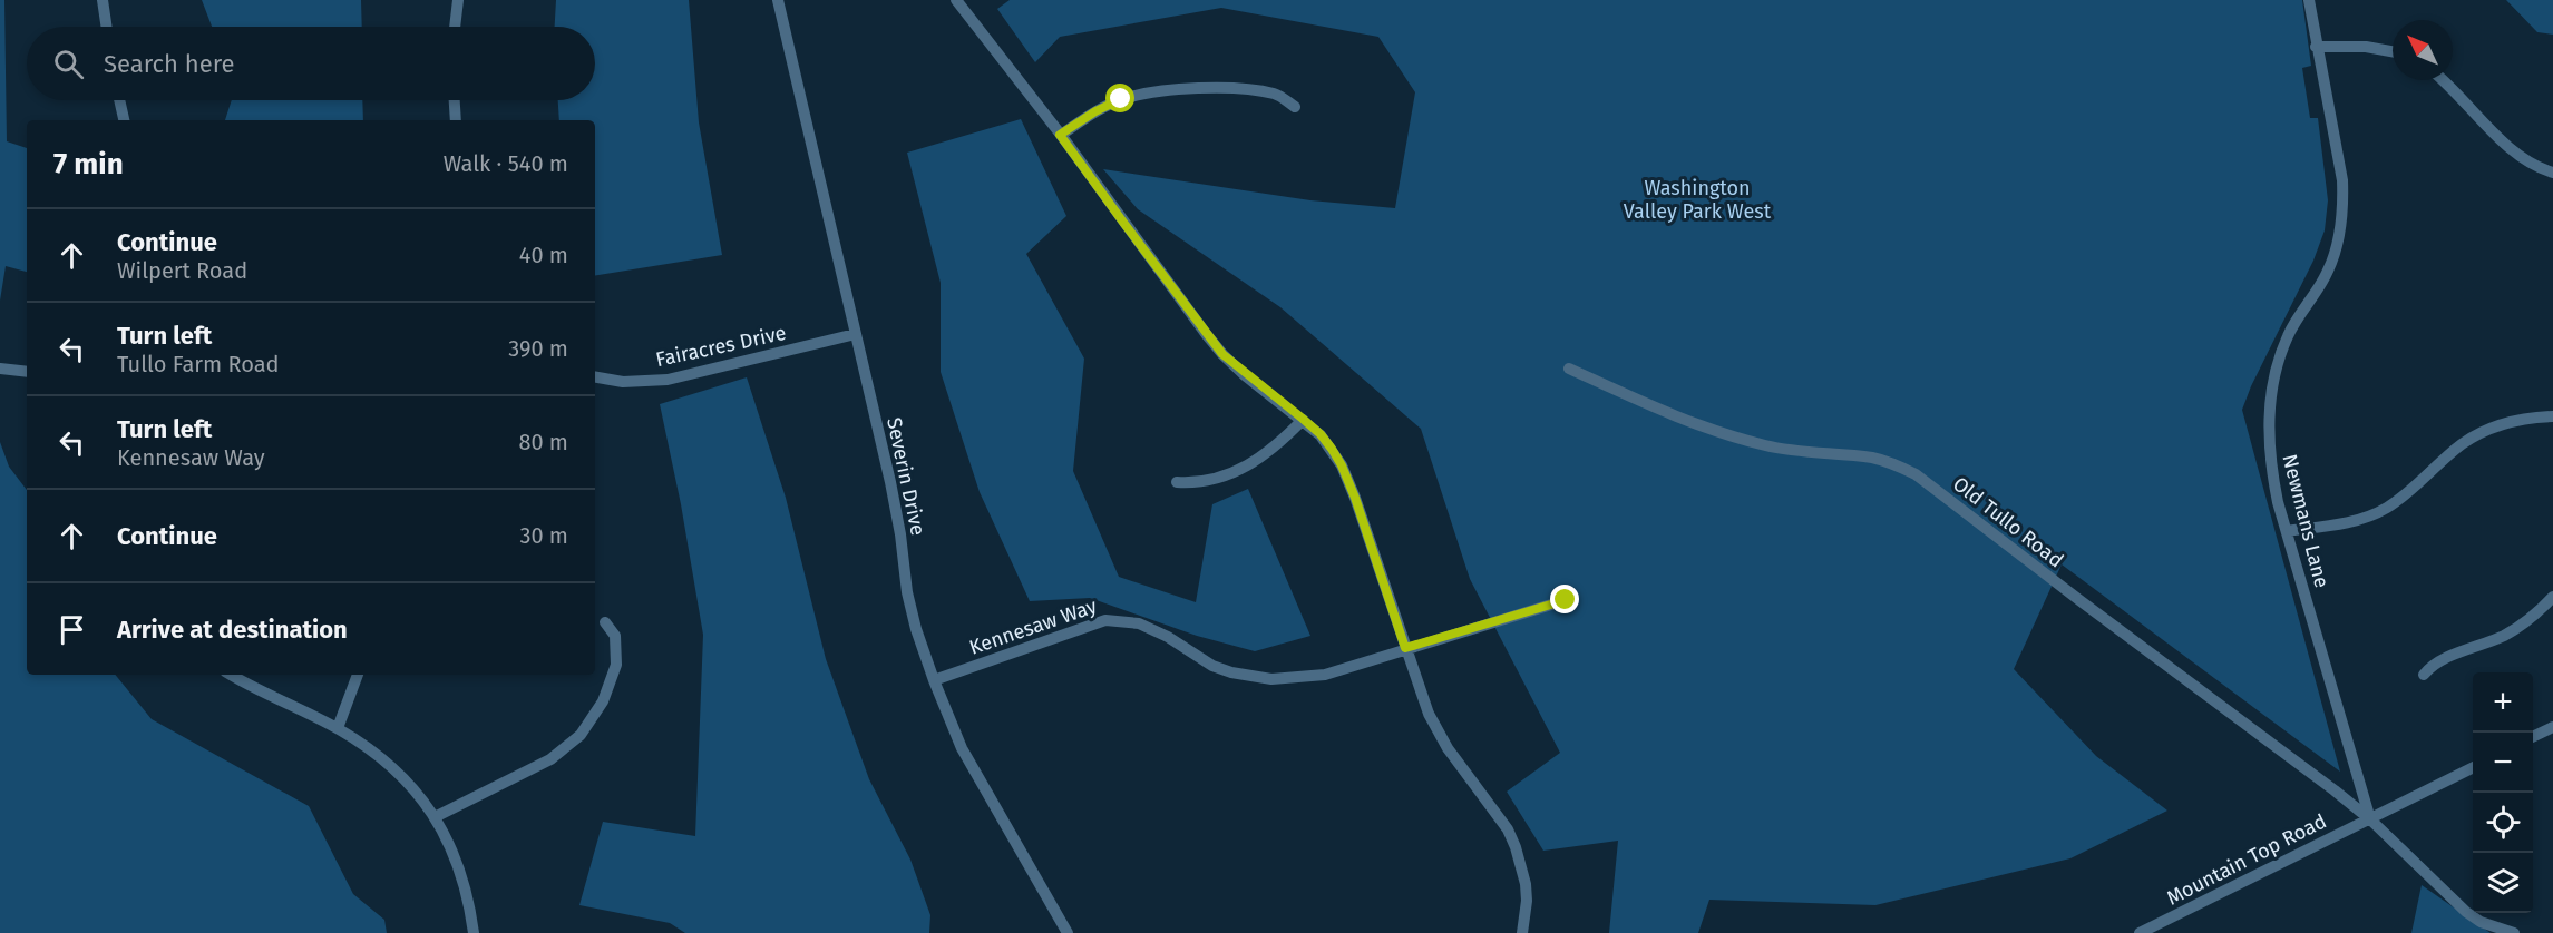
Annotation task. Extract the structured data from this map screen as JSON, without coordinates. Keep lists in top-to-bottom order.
{
  "streets": {
    "street": [
      "Fairacres Drive",
      "Severin Drive",
      "Newmans Lane",
      "Old Tullo Road",
      "Kennesaw Way",
      "Mountain Top Road"
    ]
  },
  "crossings": [
    ["Fairacres Drive", "Severin Drive"],
    ["Severin Drive", "Kennesaw Way"],
    ["Newmans Lane", "Old Tullo Road"],
    ["Newmans Lane", "Mountain Top Road"],
    ["Old Tullo Road", "Mountain Top Road"]
  ],
  "parks": ["Washington Valley Park West"],
  "north": "top left",
  "page": {
    "search": "Search here",
    "heading": ["7 min", "Walk · 540 m"],
    "list": [
      ["Continue", "Wilpert Road", "40 m"],
      ["Turn left", "Tullo Farm Road", "390 m"],
      ["Turn left", "Kennesaw Way", "80 m"],
      ["Continue", "30 m"],
      "Arrive at destination"
    ],
    "map_buttons": ["+", "−"]
  }
}
